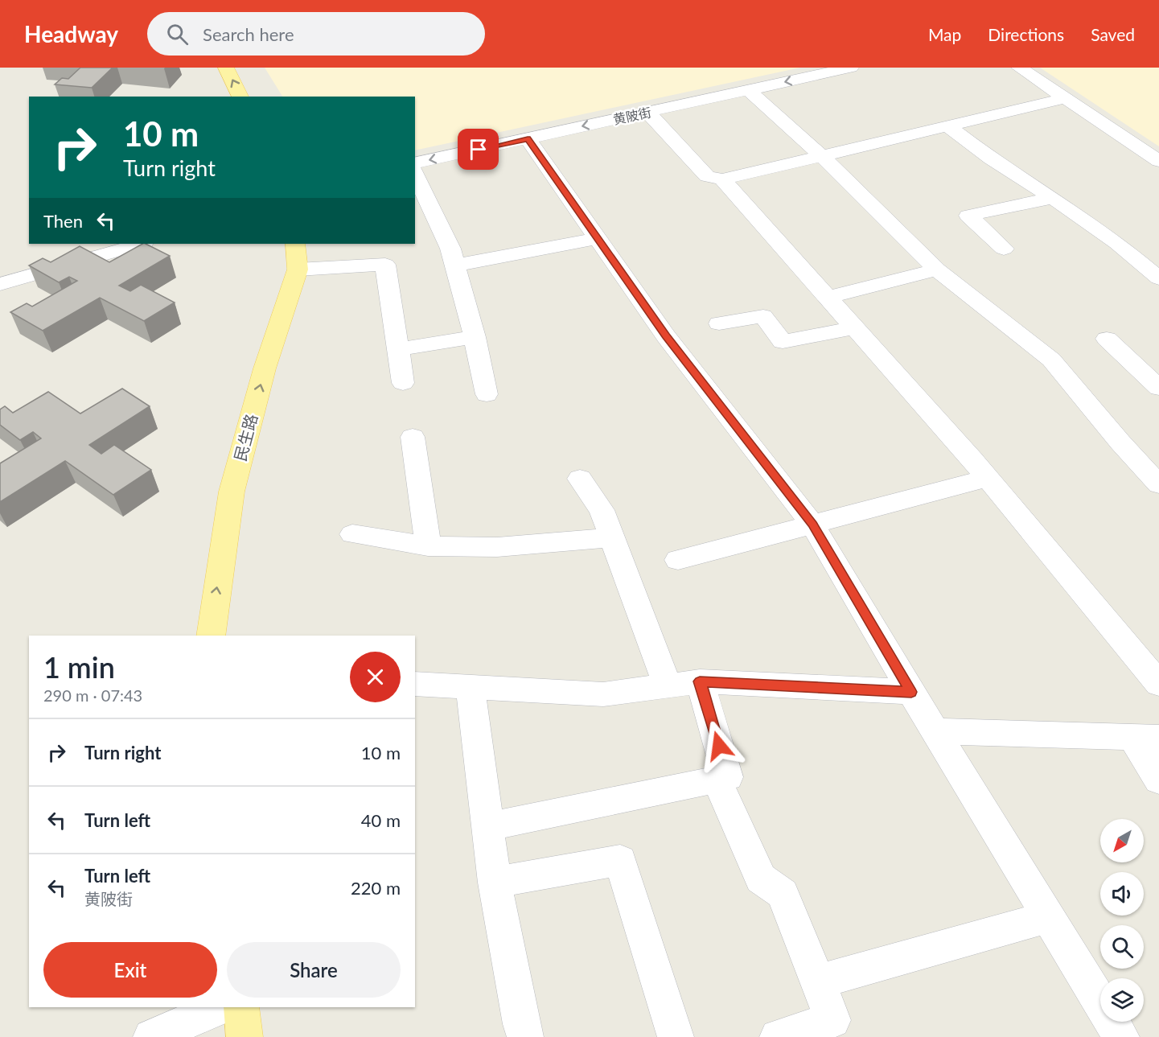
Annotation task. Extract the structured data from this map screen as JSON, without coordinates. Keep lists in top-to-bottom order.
{
  "streets": {
    "main road": ["民生路"],
    "street": ["黄陂街"]
  },
  "one_way": ["民生路"],
  "north": "bottom left",
  "page": {
    "header": "Headway",
    "search": "Search here",
    "nav": ["Map", "Directions", "Saved"],
    "turn": ["10 m", "Turn right"],
    "then": "Then",
    "heading": ["1 min", "290 m · 07:43"],
    "list": [
      {
        "name": "Turn right",
        "value": "10 m"
      },
      {
        "name": "Turn left",
        "value": "40 m"
      },
      {
        "name": "Turn left",
        "note": "黄陂街",
        "value": "220 m"
      }
    ],
    "buttons": ["Exit", "Share"]
  }
}
